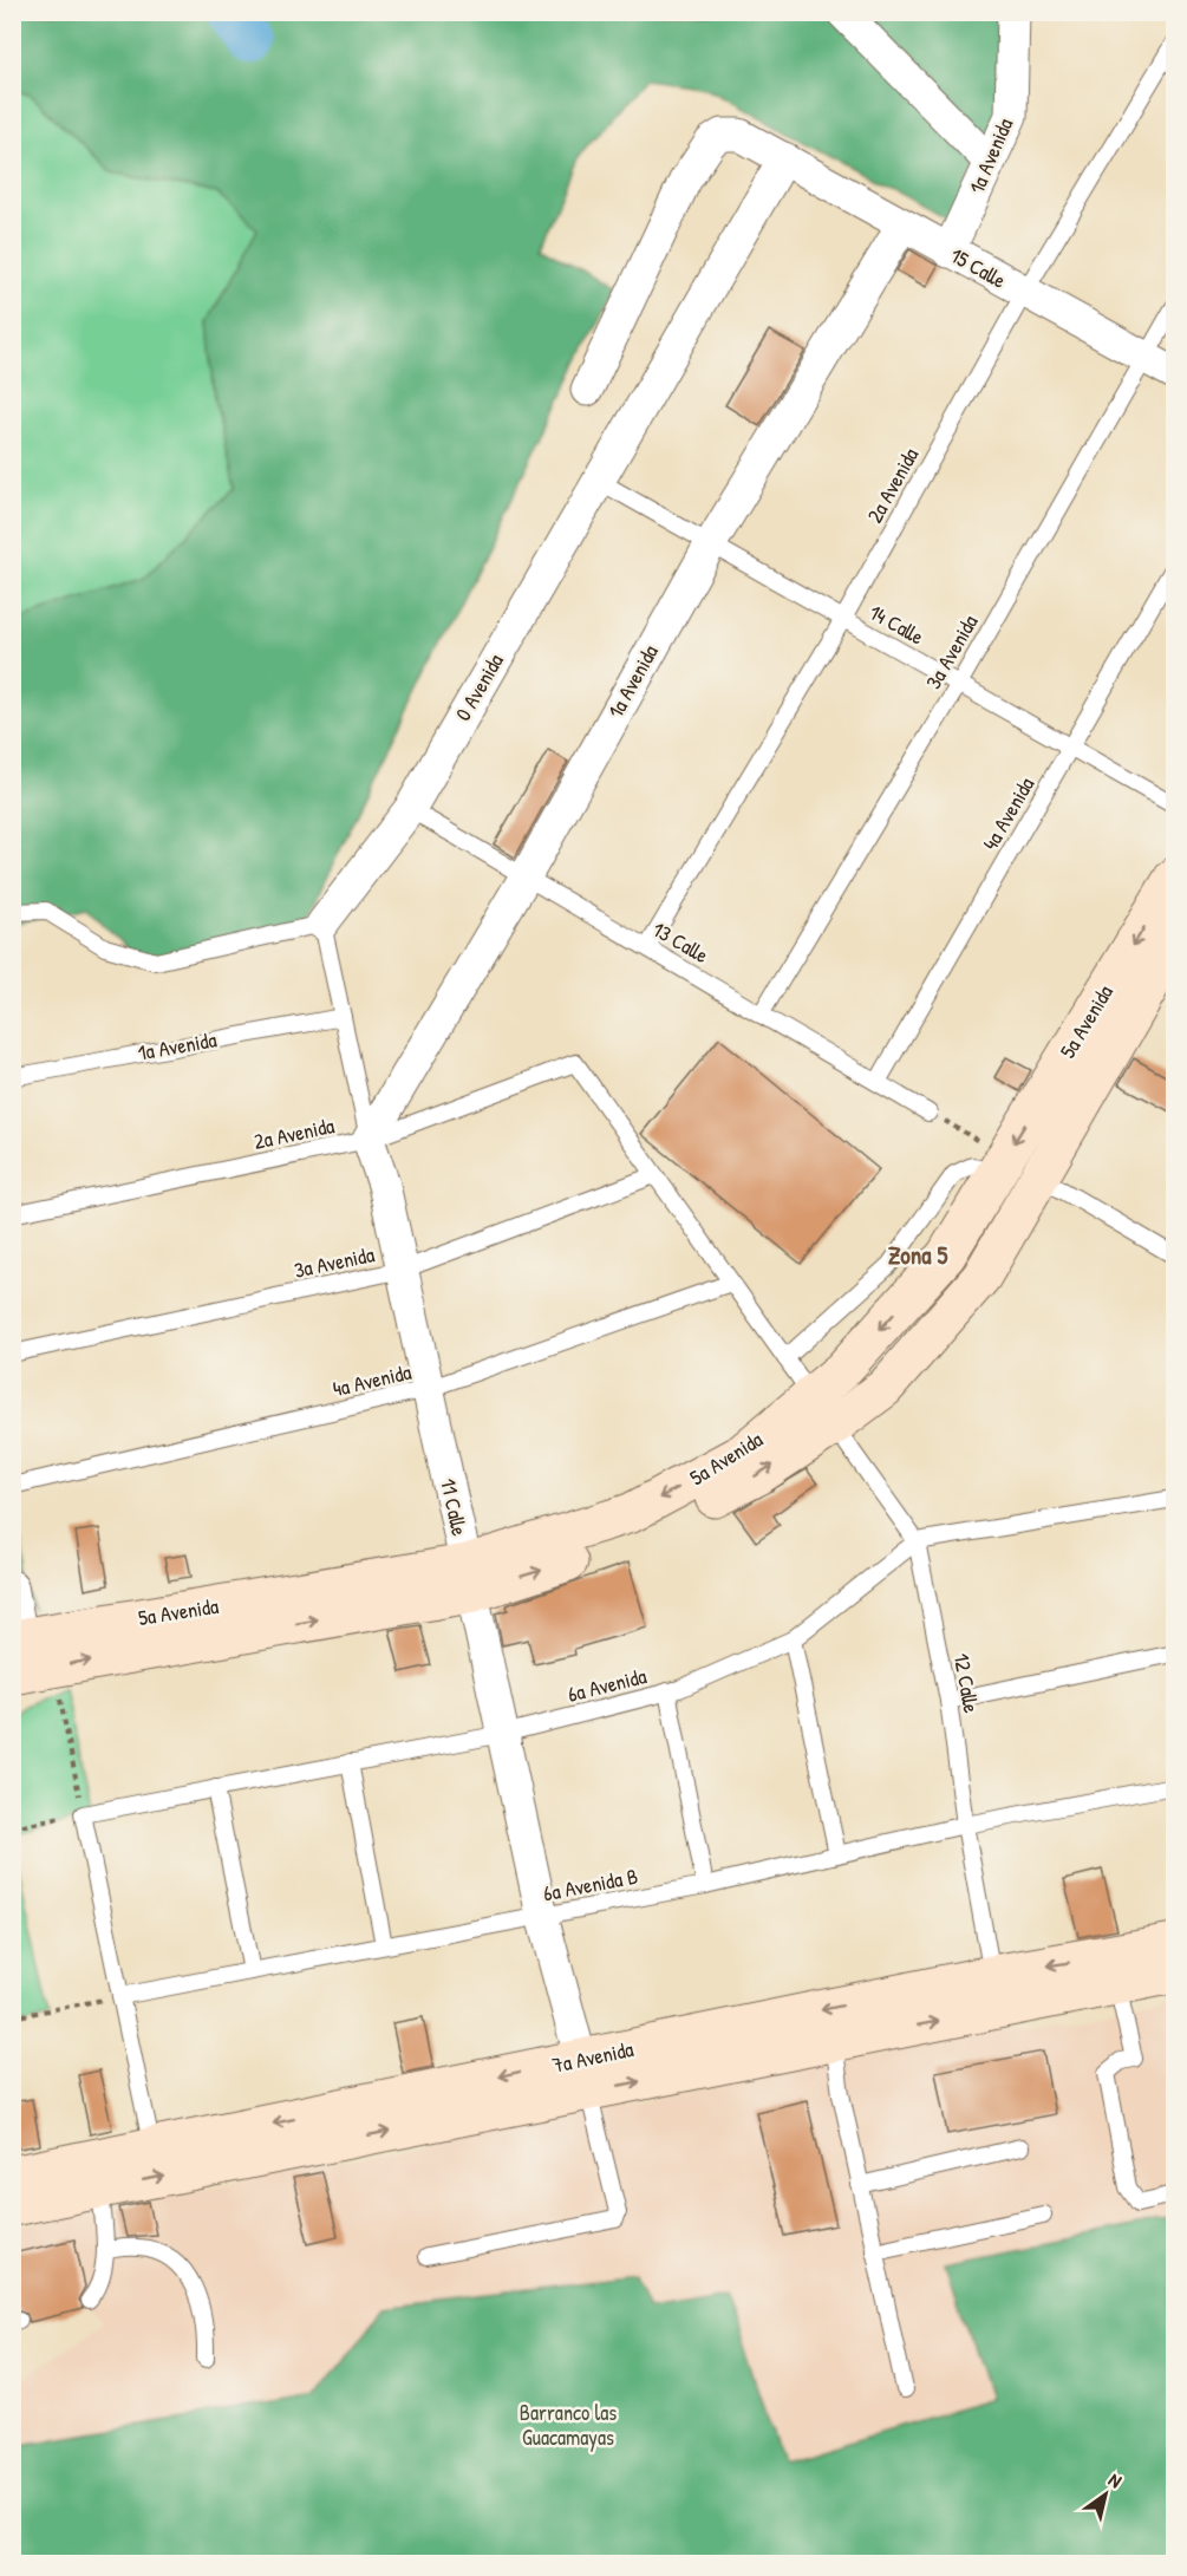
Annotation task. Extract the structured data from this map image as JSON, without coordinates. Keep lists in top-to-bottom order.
{
  "streets": {
    "street": [
      "1a Avenida",
      "15 Calle",
      "0 Avenida",
      "5a Avenida",
      "11 Calle",
      "7a Avenida"
    ],
    "lane": [
      "2a Avenida",
      "14 Calle",
      "3a Avenida",
      "4a Avenida",
      "13 Calle",
      "12 Calle",
      "6a Avenida",
      "6a Avenida B"
    ]
  },
  "crossings": [
    ["1a Avenida", "15 Calle"],
    ["1a Avenida", "2a Avenida"],
    ["1a Avenida", "14 Calle"],
    ["1a Avenida", "13 Calle"],
    ["1a Avenida", "11 Calle"],
    ["15 Calle", "2a Avenida"],
    ["15 Calle", "3a Avenida"],
    ["15 Calle", "0 Avenida"],
    ["2a Avenida", "14 Calle"],
    ["2a Avenida", "13 Calle"],
    ["2a Avenida", "11 Calle"],
    ["2a Avenida", "12 Calle"],
    ["14 Calle", "3a Avenida"],
    ["14 Calle", "0 Avenida"],
    ["14 Calle", "4a Avenida"],
    ["3a Avenida", "13 Calle"],
    ["3a Avenida", "11 Calle"],
    ["3a Avenida", "12 Calle"],
    ["0 Avenida", "13 Calle"],
    ["0 Avenida", "11 Calle"],
    ["4a Avenida", "13 Calle"],
    ["4a Avenida", "11 Calle"],
    ["4a Avenida", "12 Calle"],
    ["5a Avenida", "11 Calle"],
    ["5a Avenida", "12 Calle"],
    ["11 Calle", "6a Avenida"],
    ["11 Calle", "6a Avenida B"],
    ["11 Calle", "7a Avenida"],
    ["12 Calle", "6a Avenida"],
    ["12 Calle", "6a Avenida B"],
    ["12 Calle", "7a Avenida"]
  ],
  "districts": ["Zona 5"],
  "parks": ["Barranco las Guacamayas"],
  "north": "top right"
}
